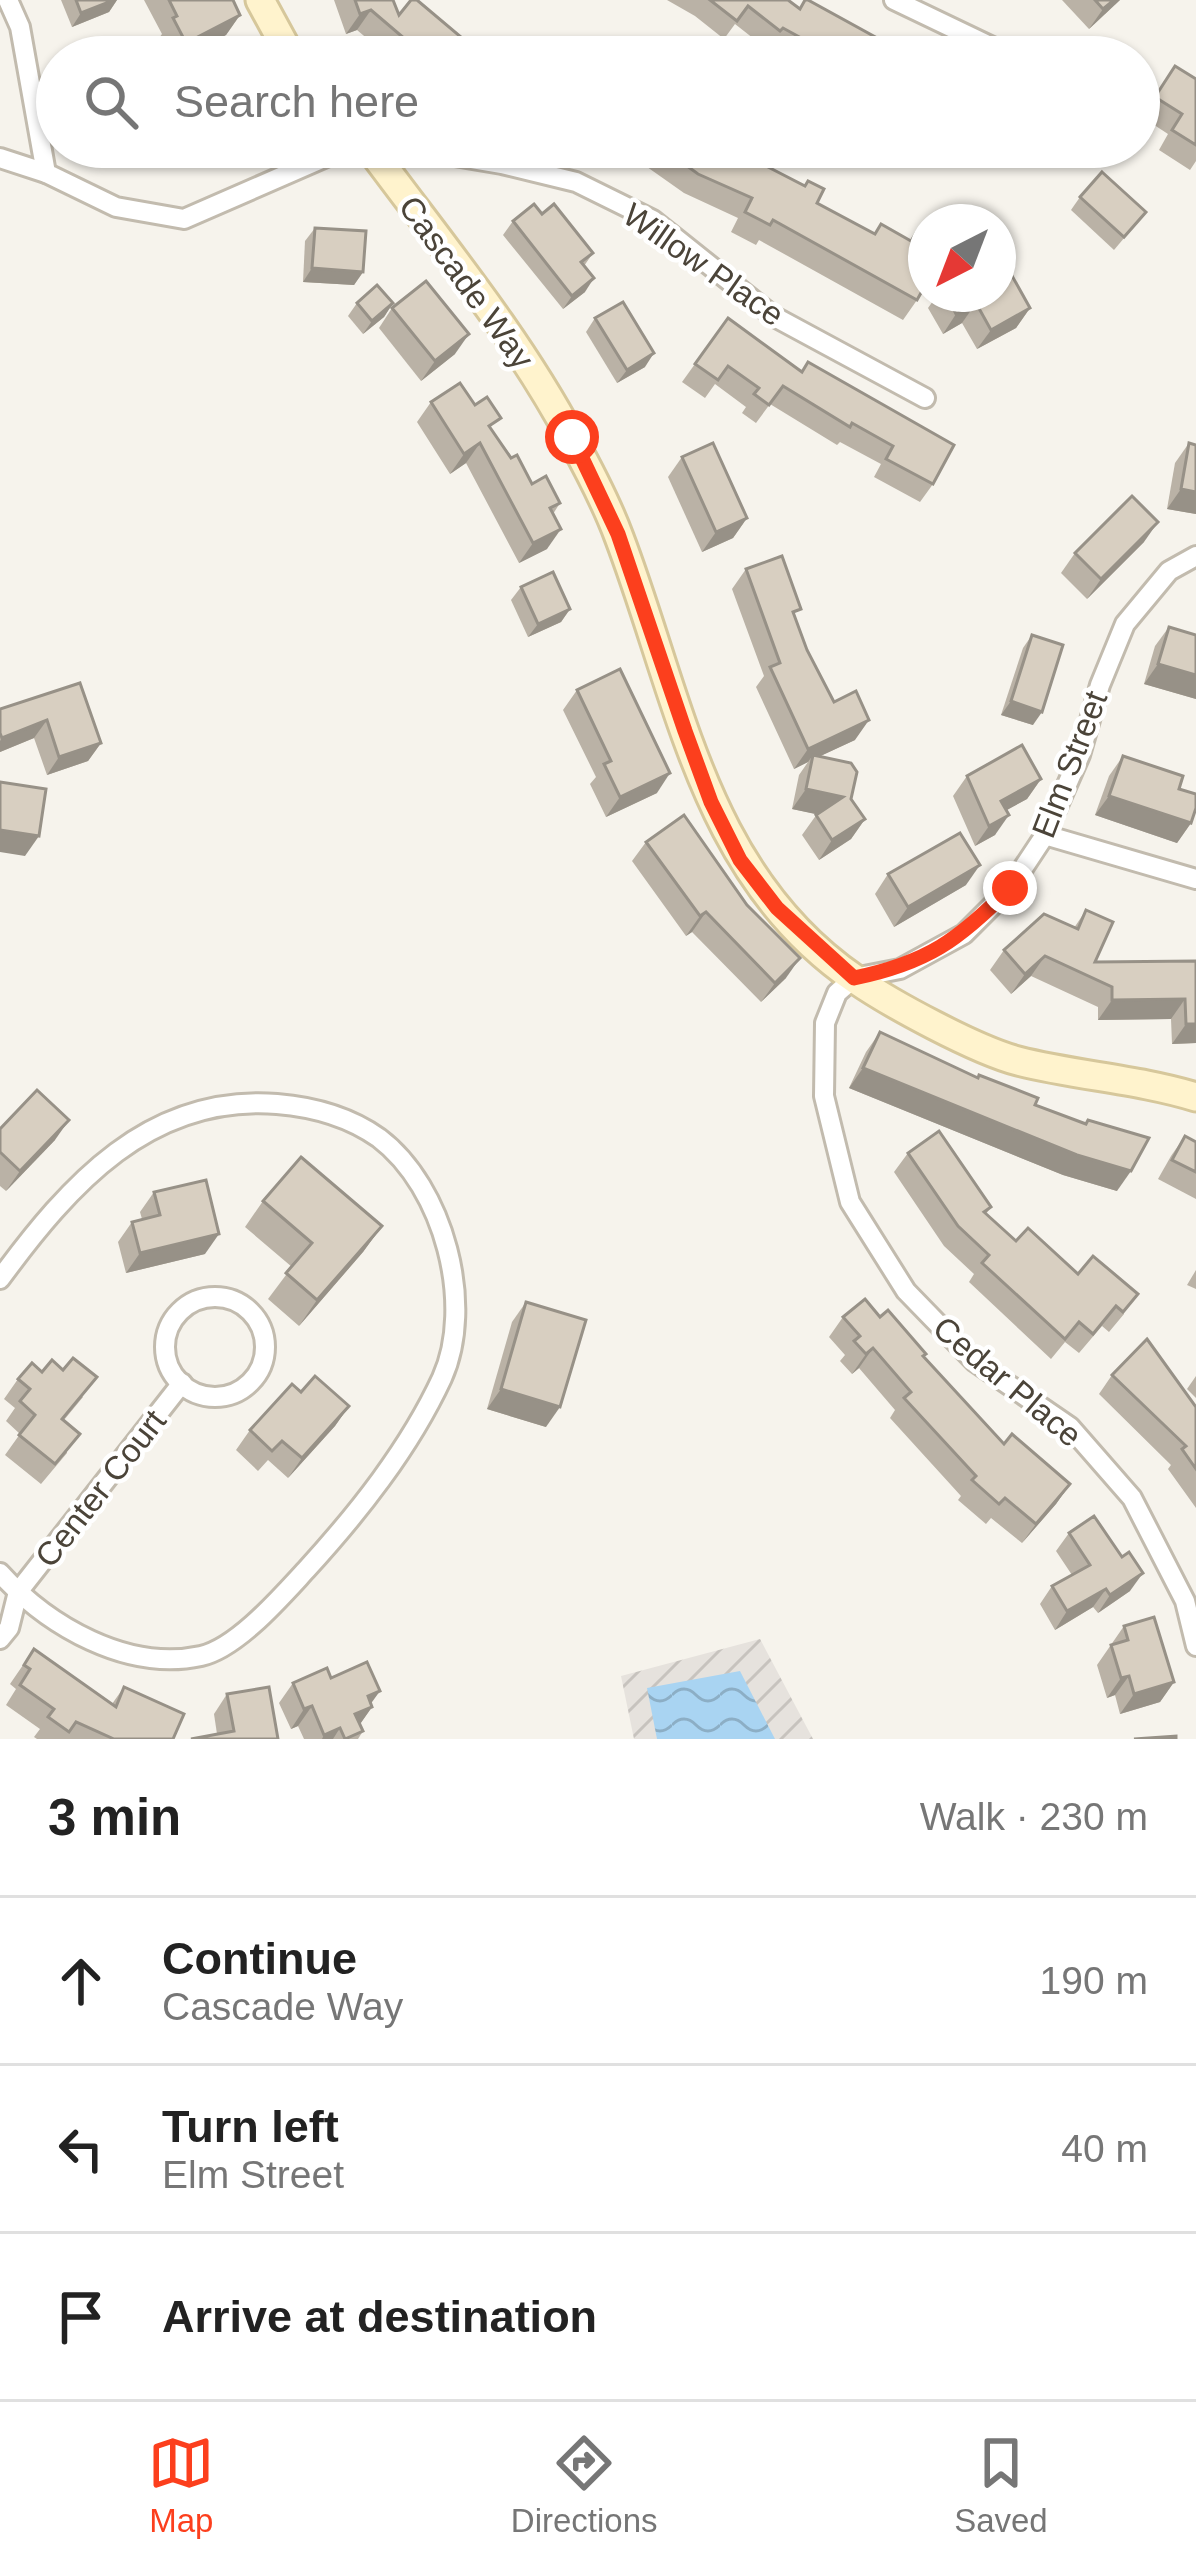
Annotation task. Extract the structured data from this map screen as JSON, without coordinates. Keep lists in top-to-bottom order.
{
  "streets": {
    "street": [
      "Willow Place",
      "Cascade Way",
      "Elm Street",
      "Cedar Place",
      "Center Court"
    ]
  },
  "crossings": [
    ["Cascade Way", "Elm Street"],
    ["Cascade Way", "Cedar Place"],
    ["Elm Street", "Cedar Place"]
  ],
  "north": "bottom left",
  "page": {
    "search": "Search here",
    "heading": ["3 min", "Walk · 230 m"],
    "list": [
      ["Continue", "Cascade Way", "190 m"],
      ["Turn left", "Elm Street", "40 m"],
      "Arrive at destination"
    ],
    "nav": ["Map", "Directions", "Saved"]
  }
}
